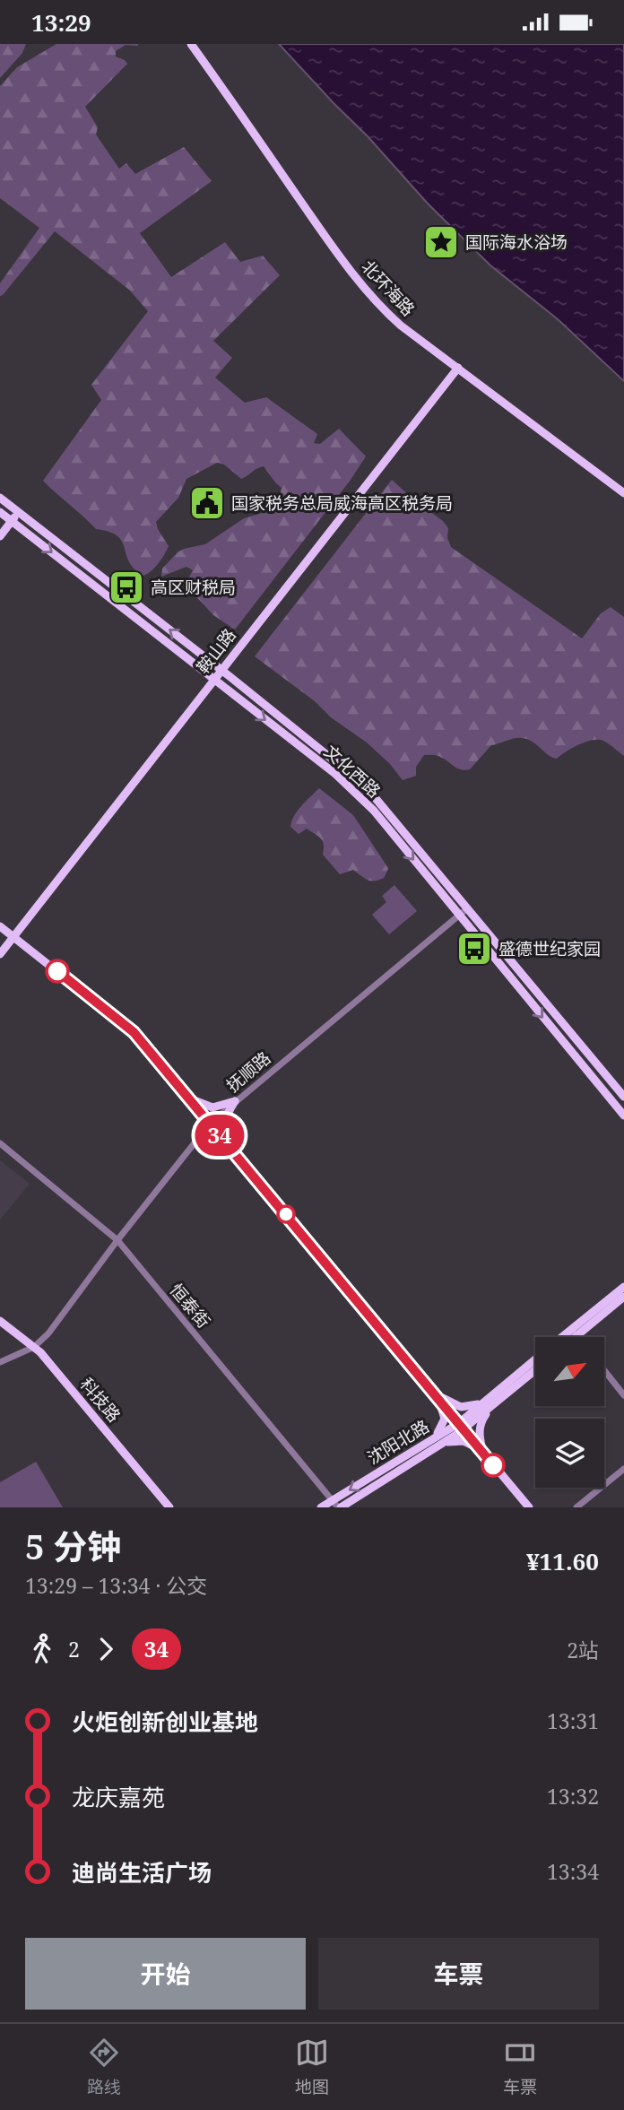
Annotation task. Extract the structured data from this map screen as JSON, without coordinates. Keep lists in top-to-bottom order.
{
  "streets": {
    "main road": [
      "北环海路",
      "鞍山路",
      "文化西路",
      "科技路",
      "沈阳北路"
    ],
    "street": ["抚顺路", "恒泰街"]
  },
  "crossings": [
    ["北环海路", "鞍山路"],
    ["鞍山路", "文化西路"],
    ["文化西路", "抚顺路"],
    ["抚顺路", "恒泰街"],
    ["抚顺路", "科技路"],
    ["恒泰街", "沈阳北路"]
  ],
  "places": {
    "place": ["国际海水浴场"],
    "public building": ["国家税务总局威海高区税务局"],
    "bus stop": ["高区财税局", "盛德世纪家园"]
  },
  "lines": ["bus line 34"],
  "north": "top right",
  "page": {
    "status": "13:29",
    "on_map": "34",
    "heading": ["5 分钟", "13:29 – 13:34 · 公交", "¥11.60"],
    "legs": ["2", "34", "2站"],
    "list": [
      {
        "name": "火炬创新创业基地",
        "value": "13:31"
      },
      {
        "name": "龙庆嘉苑",
        "value": "13:32"
      },
      {
        "name": "迪尚生活广场",
        "value": "13:34"
      }
    ],
    "buttons": ["开始", "车票"],
    "tabs": ["路线", "地图", "车票"]
  }
}
